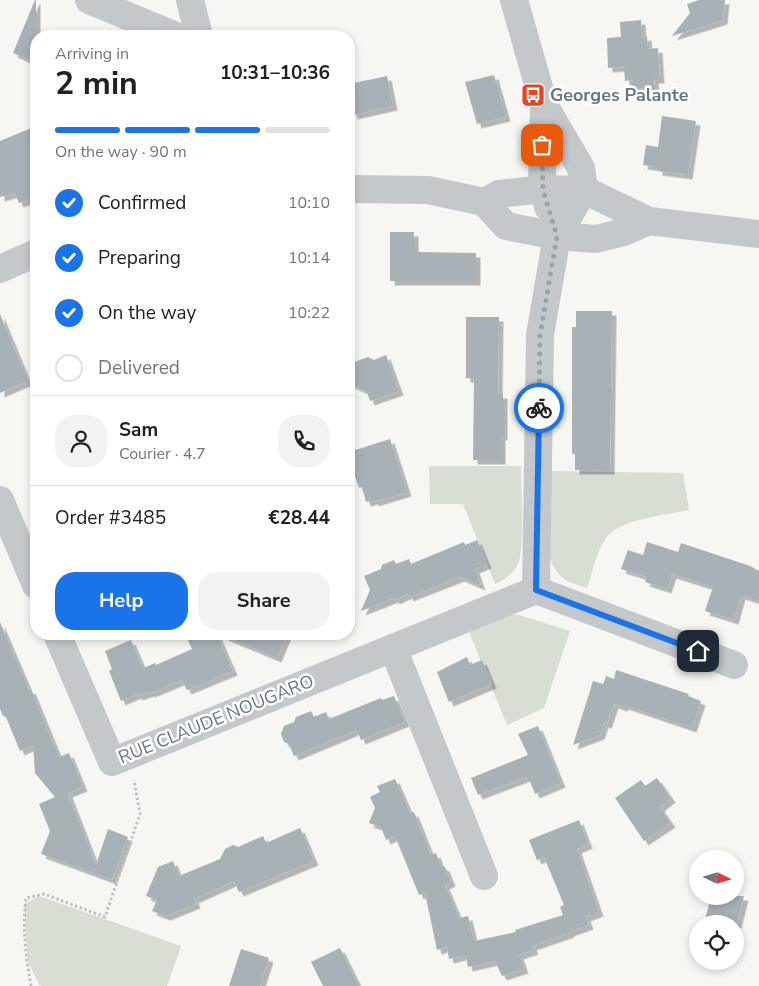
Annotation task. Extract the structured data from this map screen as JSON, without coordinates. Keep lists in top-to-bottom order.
{
  "streets": {
    "street": ["RUE CLAUDE NOUGARO"]
  },
  "places": {
    "bus stop": ["Georges Palante"]
  },
  "north": "right",
  "page": {
    "heading": ["2 min", "Arriving in", "10:31–10:36"],
    "panel": [
      "Sam",
      "Courier · 4.7",
      "Order #3485",
      "€28.44"
    ],
    "bar": "On the way · 90 m",
    "list": [
      ["Confirmed", "10:10"],
      ["Preparing", "10:14"],
      ["On the way", "10:22"],
      "Delivered"
    ],
    "buttons": ["Help", "Share"]
  }
}
